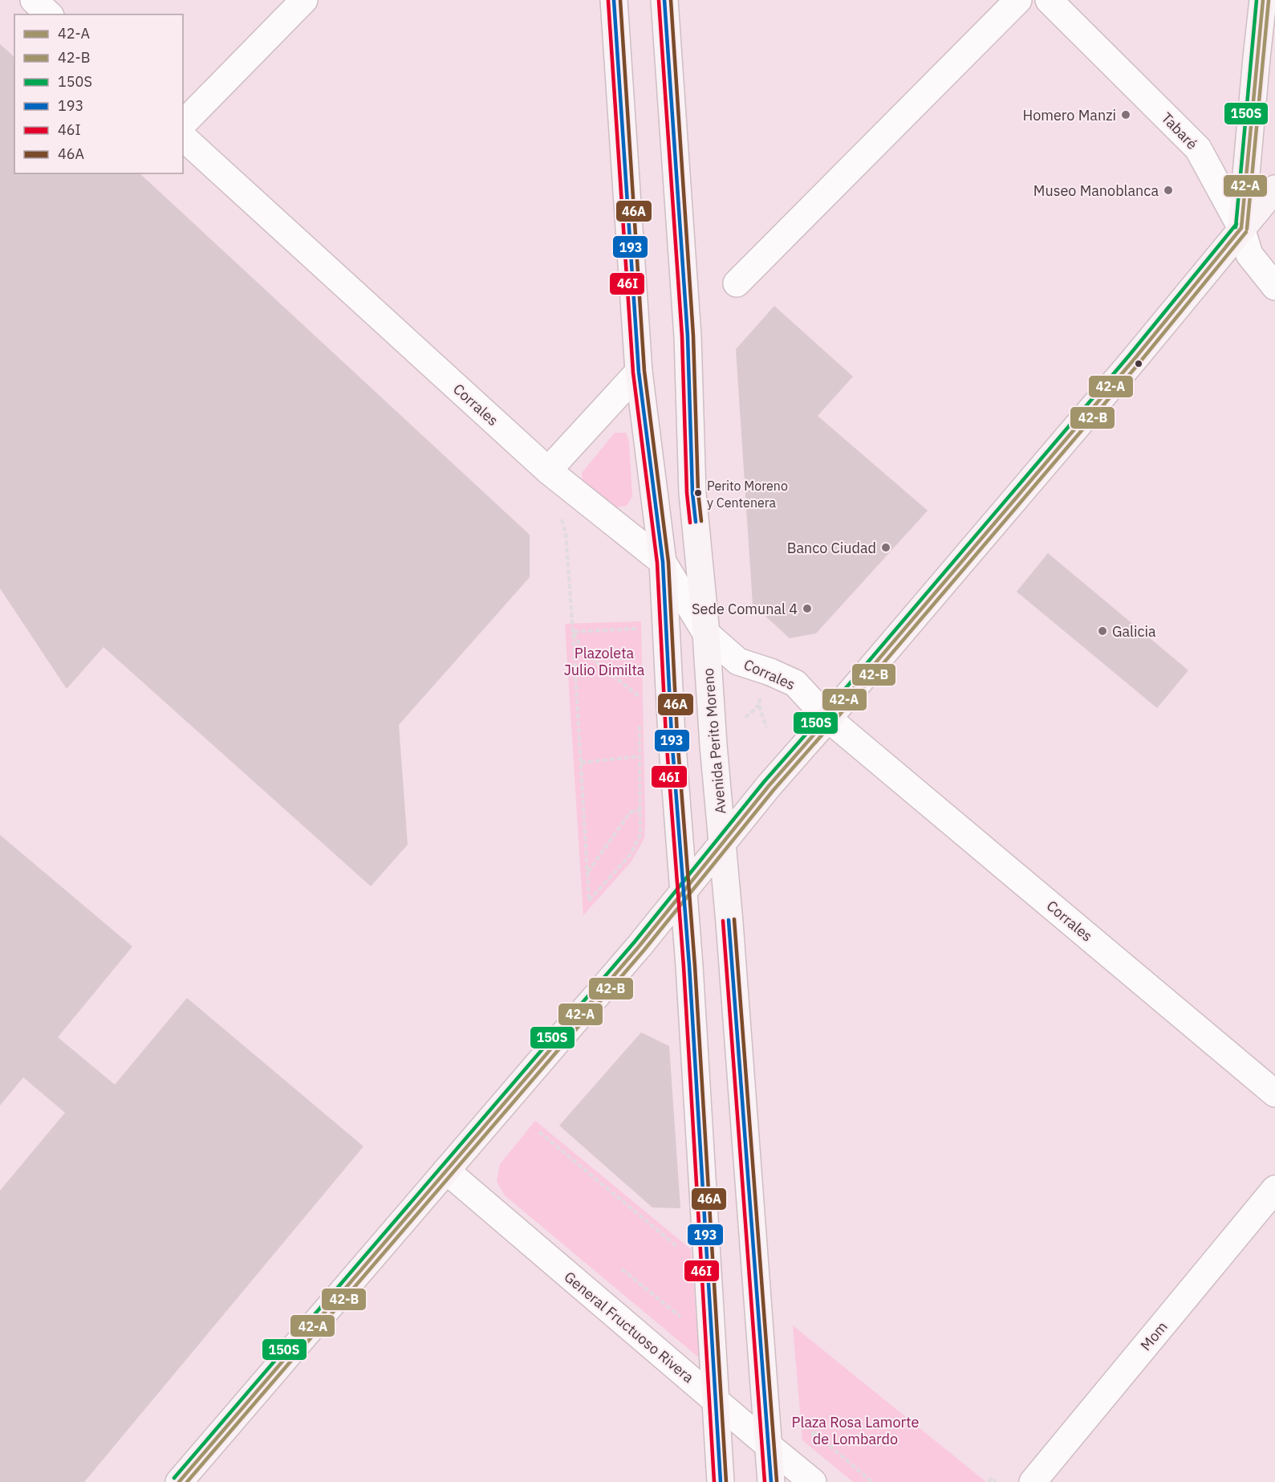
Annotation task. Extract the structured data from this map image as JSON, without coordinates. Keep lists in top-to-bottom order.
{
  "streets": {
    "main road": ["Avenida Perito Moreno"],
    "street": [
      "Tabaré",
      "Corrales",
      "General Fructuoso Rivera",
      "Mom"
    ]
  },
  "crossings": [
    ["Corrales", "Avenida Perito Moreno"],
    ["Avenida Perito Moreno", "General Fructuoso Rivera"]
  ],
  "parks": ["Plazoleta Julio Dimilta", "Plaza Rosa Lamorte de Lombardo"],
  "places": [
    "Homero Manzi",
    "Museo Manoblanca",
    "Perito Moreno y Centenera",
    "Banco Ciudad",
    "Sede Comunal 4",
    "Galicia"
  ],
  "lines": [
    "transit line 42-A",
    "transit line 150S",
    "transit line 193",
    "transit line 46A",
    "transit line 42-B",
    "transit line 46I"
  ],
  "legend": [
    "42-A",
    "42-B",
    "150S",
    "193",
    "46I",
    "46A"
  ]
}
